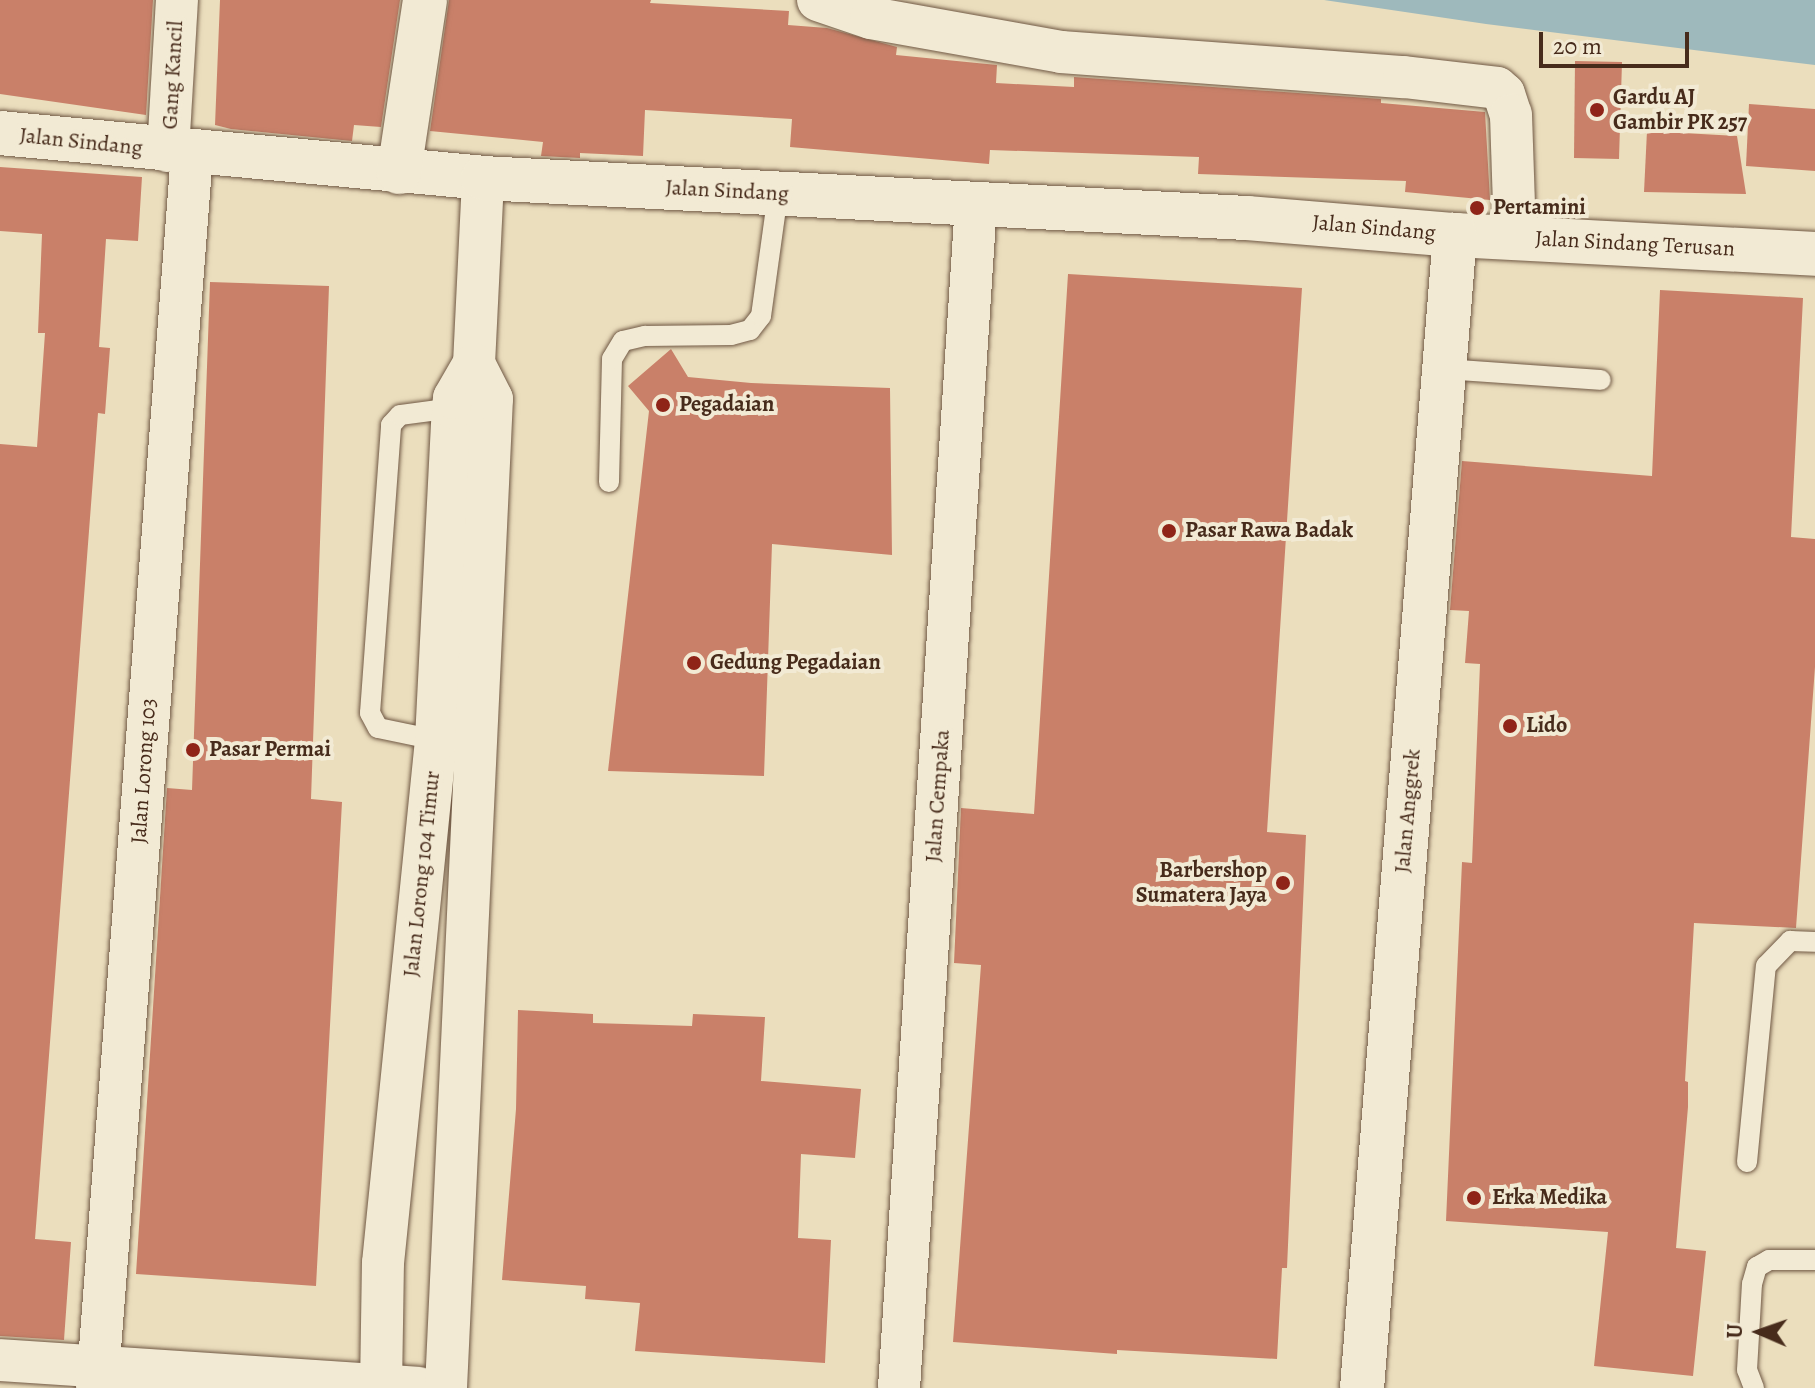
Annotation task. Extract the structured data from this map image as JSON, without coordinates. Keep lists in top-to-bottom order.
{
  "streets": {
    "street": [
      "Gang Kancil",
      "Jalan Sindang",
      "Jalan Sindang Terusan",
      "Jalan Lorong 103",
      "Jalan Cempaka",
      "Jalan Anggrek",
      "Jalan Lorong 104 Timur"
    ]
  },
  "crossings": [
    ["Gang Kancil", "Jalan Sindang"],
    ["Gang Kancil", "Jalan Lorong 103"],
    ["Jalan Sindang", "Jalan Sindang Terusan"],
    ["Jalan Sindang", "Jalan Lorong 103"],
    ["Jalan Sindang", "Jalan Cempaka"],
    ["Jalan Sindang", "Jalan Anggrek"],
    ["Jalan Sindang", "Jalan Lorong 104 Timur"],
    ["Jalan Sindang Terusan", "Jalan Anggrek"]
  ],
  "places": [
    "Gardu AJ Gambir PK 257",
    "Pertamini",
    "Pegadaian",
    "Pasar Rawa Badak",
    "Gedung Pegadaian",
    "Lido",
    "Pasar Permai",
    "Barbershop Sumatera Jaya",
    "Erka Medika"
  ],
  "scale_bar": "20 m",
  "north": "left"
}
